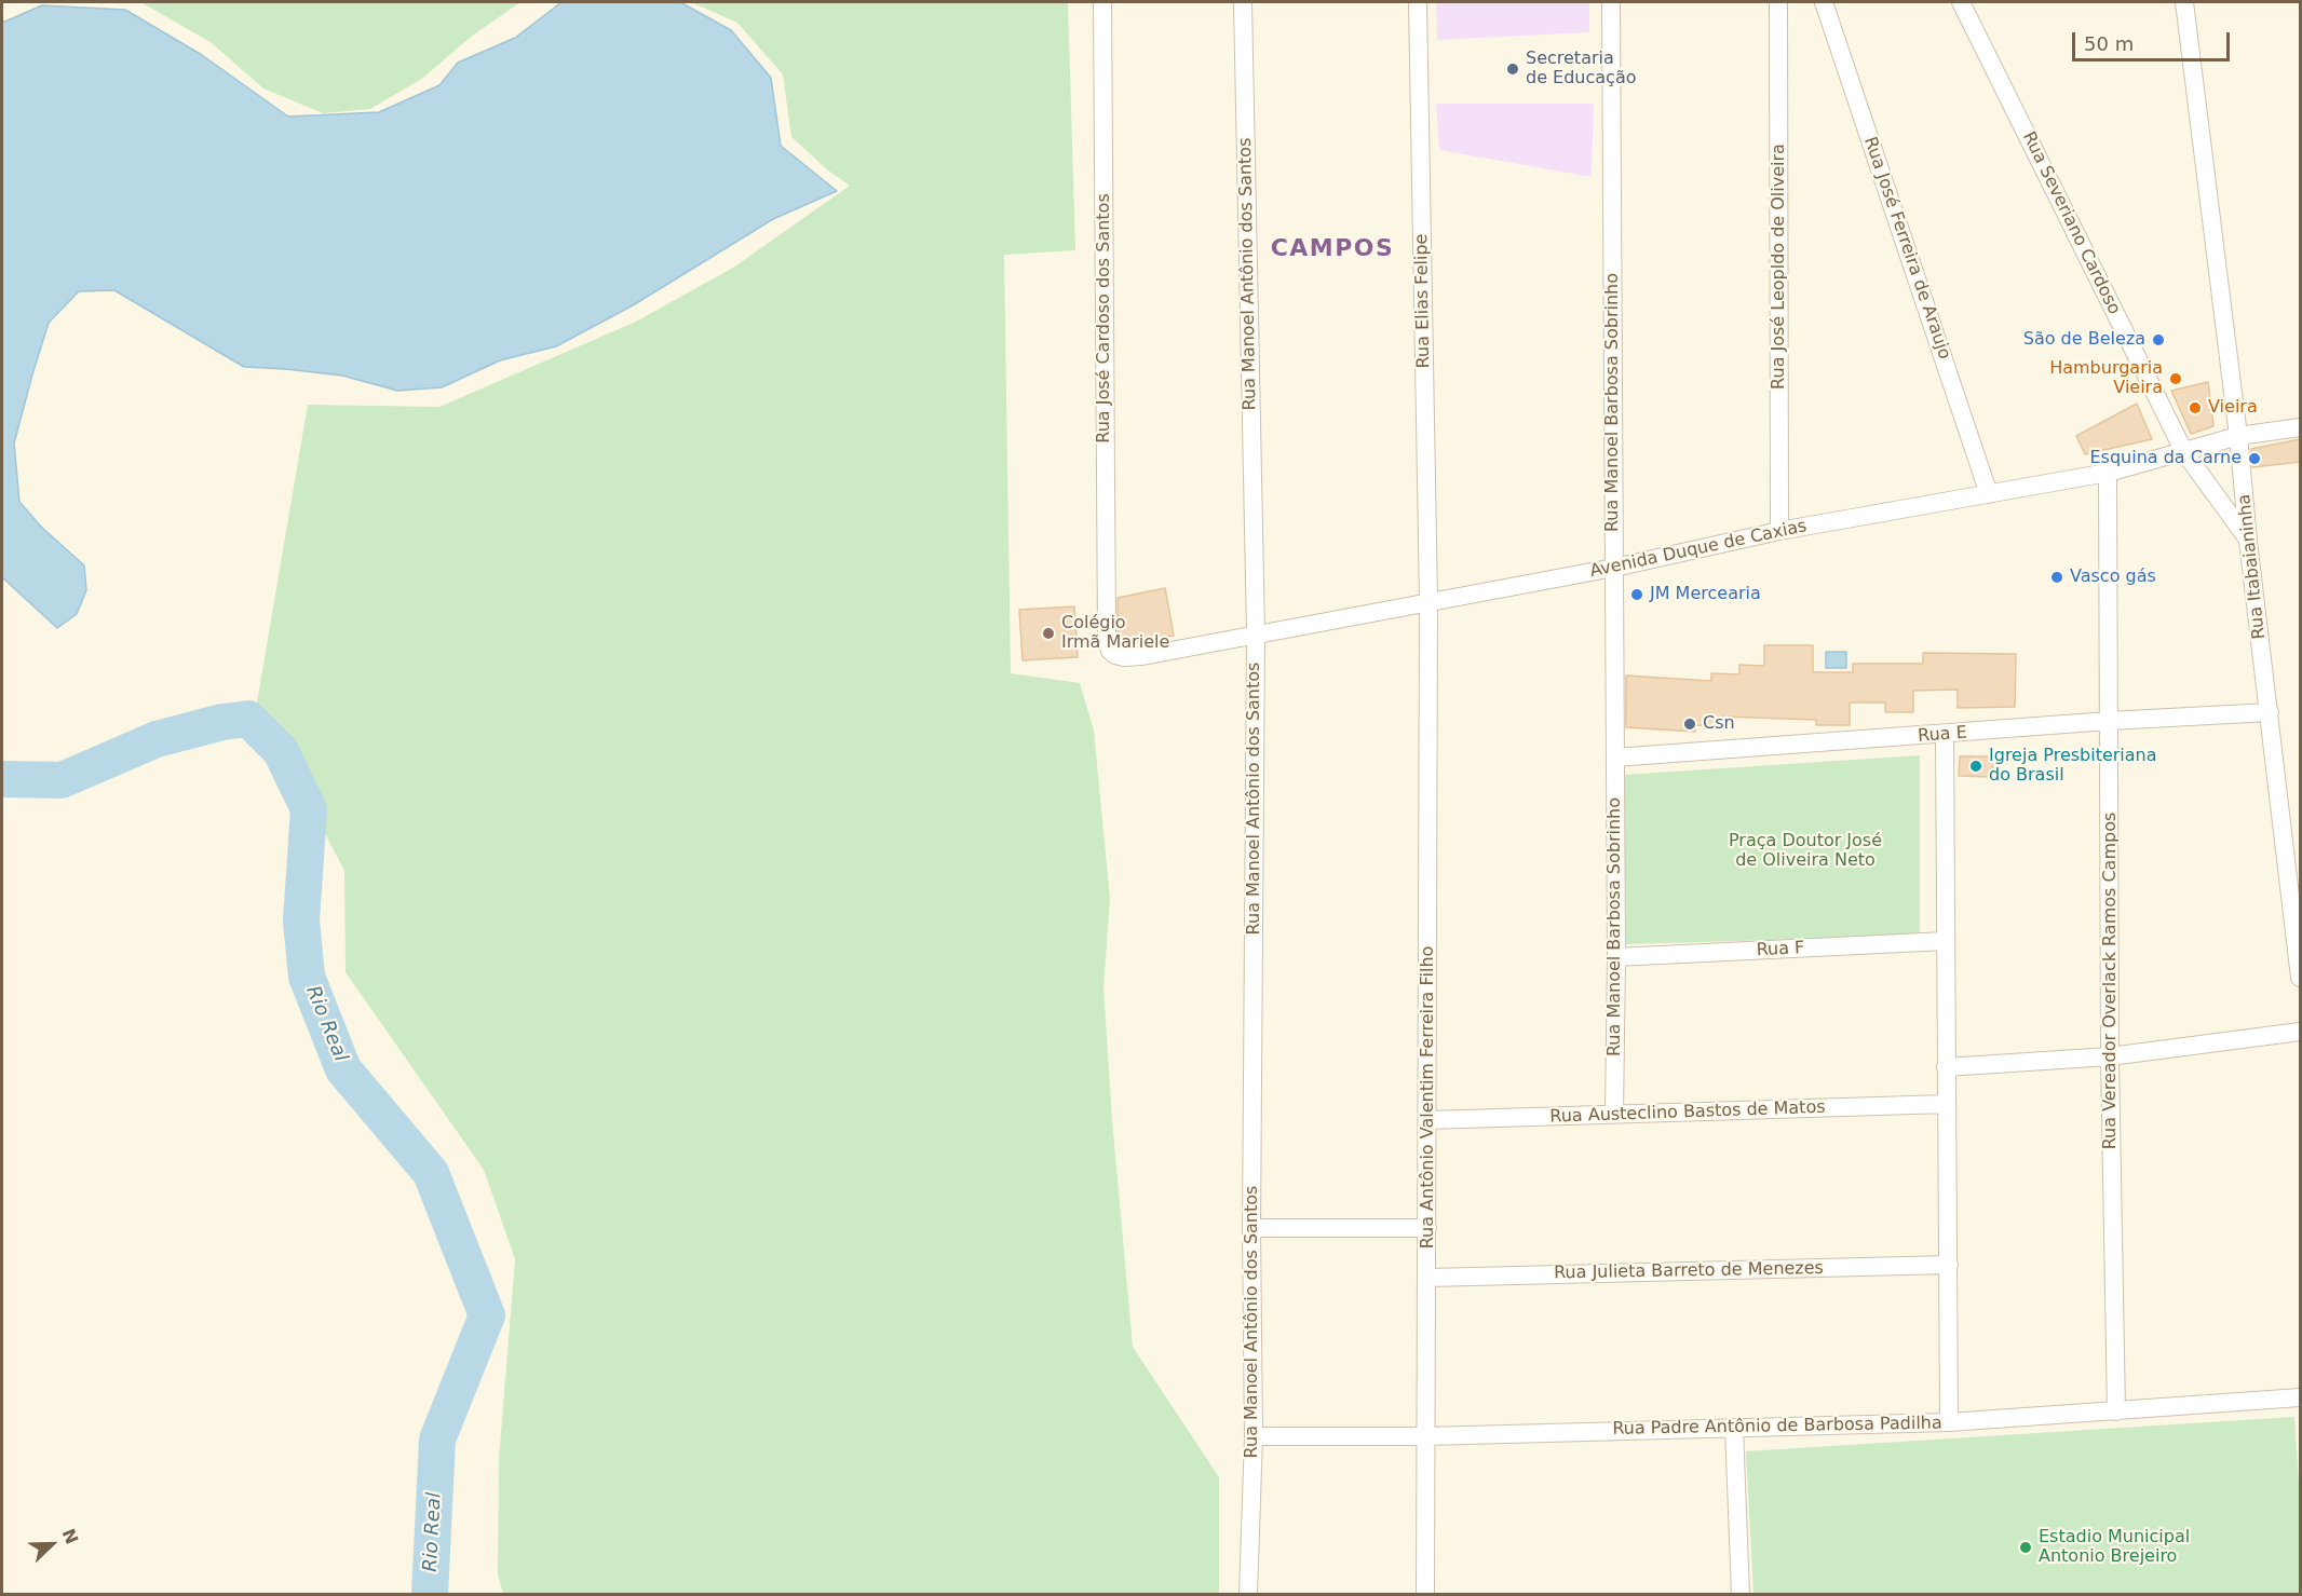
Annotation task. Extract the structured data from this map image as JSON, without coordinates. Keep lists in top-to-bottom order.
{
  "streets": {
    "street": [
      "Rua Severiano Cardoso",
      "Rua José Ferreira de Araujo",
      "Rua José Leopldo de Oliveira",
      "Rua Manoel Antônio dos Santos",
      "Rua Elias Felipe",
      "Rua José Cardoso dos Santos",
      "Rua Manoel Barbosa Sobrinho",
      "Avenida Duque de Caxias",
      "Rua Itabaianinha",
      "Rua E",
      "Rua F",
      "Rua Vereador Overlack Ramos Campos",
      "Rua Antônio Valentim Ferreira Filho",
      "Rua Austeclino Bastos de Matos",
      "Rua Julieta Barreto de Menezes",
      "Rua Padre Antônio de Barbosa Padilha"
    ]
  },
  "crossings": [
    ["Rua Severiano Cardoso", "Avenida Duque de Caxias"],
    ["Rua Severiano Cardoso", "Rua Itabaianinha"],
    ["Rua José Ferreira de Araujo", "Avenida Duque de Caxias"],
    ["Rua José Leopldo de Oliveira", "Avenida Duque de Caxias"],
    ["Rua Manoel Antônio dos Santos", "Avenida Duque de Caxias"],
    ["Rua Manoel Antônio dos Santos", "Rua Padre Antônio de Barbosa Padilha"],
    ["Rua Elias Felipe", "Avenida Duque de Caxias"],
    ["Rua Elias Felipe", "Rua Antônio Valentim Ferreira Filho"],
    ["Rua José Cardoso dos Santos", "Avenida Duque de Caxias"],
    ["Rua Manoel Barbosa Sobrinho", "Avenida Duque de Caxias"],
    ["Rua Manoel Barbosa Sobrinho", "Rua E"],
    ["Rua Manoel Barbosa Sobrinho", "Rua F"],
    ["Rua Manoel Barbosa Sobrinho", "Rua Austeclino Bastos de Matos"],
    ["Avenida Duque de Caxias", "Rua Itabaianinha"],
    ["Avenida Duque de Caxias", "Rua Vereador Overlack Ramos Campos"],
    ["Avenida Duque de Caxias", "Rua Antônio Valentim Ferreira Filho"],
    ["Rua Itabaianinha", "Rua E"],
    ["Rua E", "Rua Vereador Overlack Ramos Campos"],
    ["Rua Vereador Overlack Ramos Campos", "Rua Padre Antônio de Barbosa Padilha"],
    ["Rua Antônio Valentim Ferreira Filho", "Rua Austeclino Bastos de Matos"],
    ["Rua Antônio Valentim Ferreira Filho", "Rua Julieta Barreto de Menezes"],
    ["Rua Antônio Valentim Ferreira Filho", "Rua Padre Antônio de Barbosa Padilha"]
  ],
  "districts": ["CAMPOS"],
  "water": ["Rio Real"],
  "parks": ["Praça Doutor José de Oliveira Neto"],
  "places": [
    "Secretaria de Educação",
    "São de Beleza",
    "Hamburgaria Vieira",
    "Vieira",
    "Esquina da Carne",
    "Vasco gás",
    "JM Mercearia",
    "Colégio Irmã Mariele",
    "Csn",
    "Igreja Presbiteriana do Brasil",
    "Estadio Municipal Antonio Brejeiro"
  ],
  "scale_bar": "50 m",
  "north": "top right"
}
